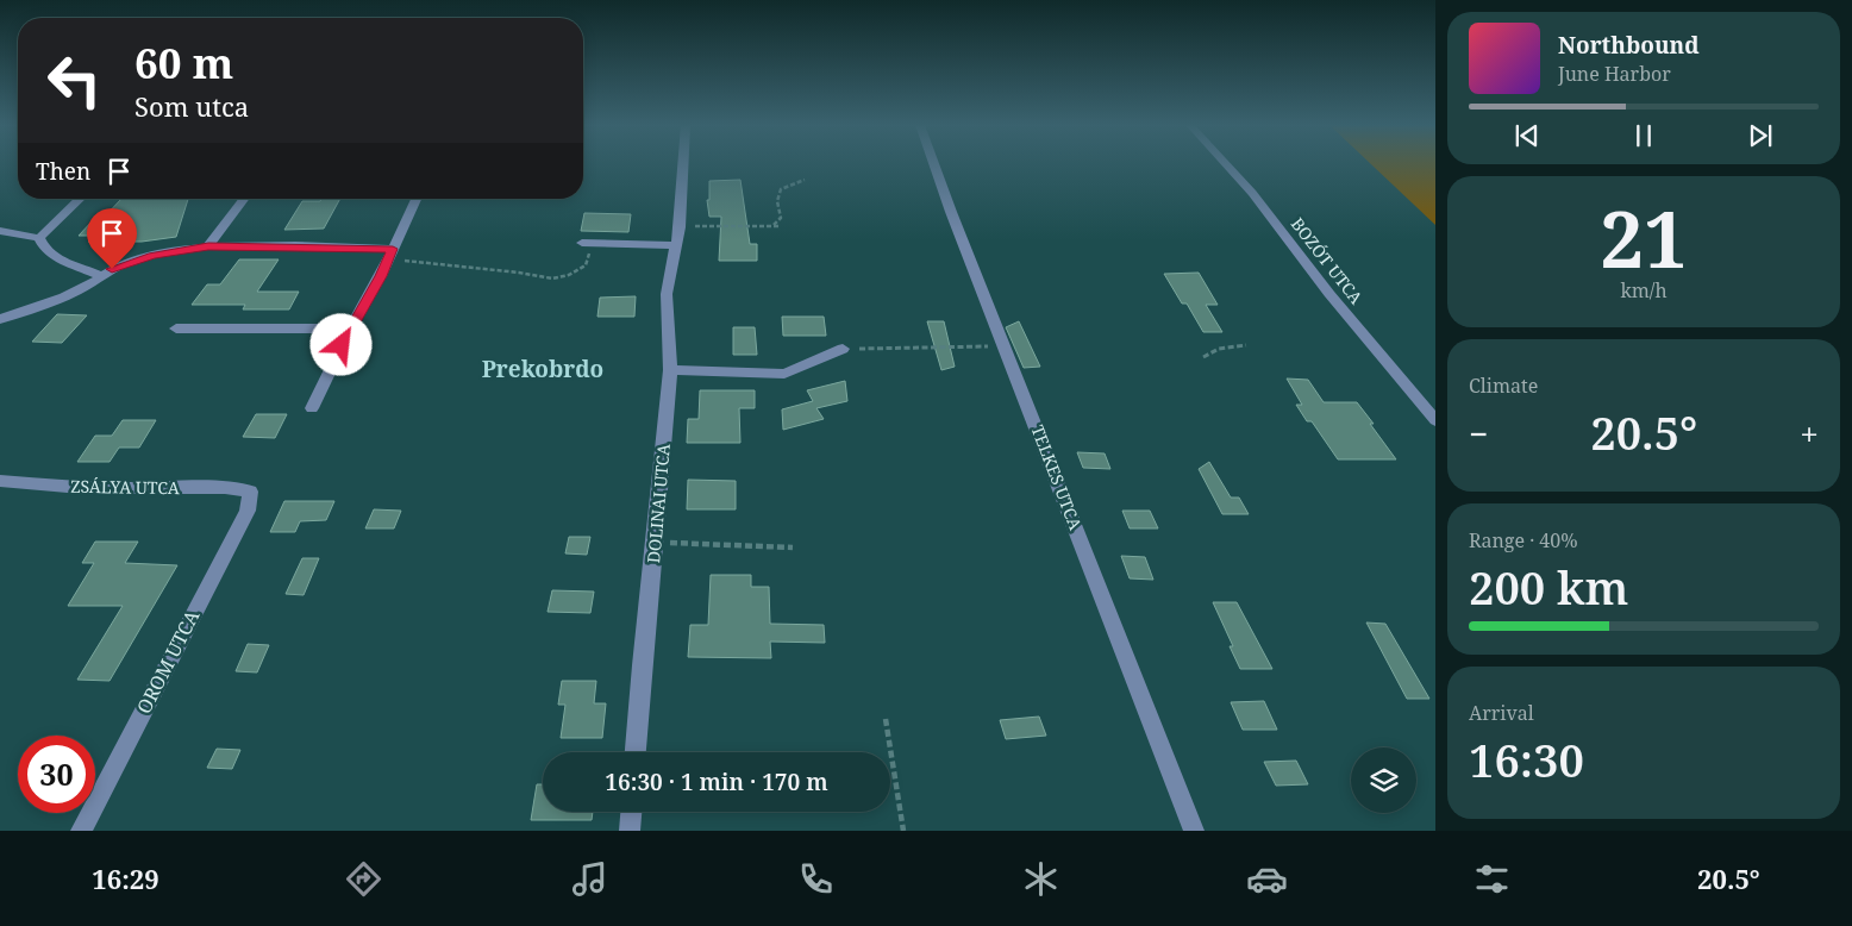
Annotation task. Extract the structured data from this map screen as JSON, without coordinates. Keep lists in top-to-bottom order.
{
  "streets": {
    "street": [
      "BOZÓT UTCA",
      "TELKES UTCA",
      "ZSÁLYA UTCA",
      "DOLINAI UTCA",
      "OROM UTCA"
    ]
  },
  "crossings": [
    ["ZSÁLYA UTCA", "OROM UTCA"]
  ],
  "districts": ["Prekobrdo"],
  "page": {
    "turn": ["60 m", "Som utca"],
    "song": ["Northbound", "June Harbor"],
    "then": "Then",
    "tile": [
      ["21", "km/h"],
      "Climate",
      ["Range · 40%", "200 km"],
      ["Arrival", "16:30"]
    ],
    "heat": ["−", "20.5°", "+"],
    "limit": "30",
    "trip": "16:30 · 1 min · 170 m",
    "tabs": ["16:29", "20.5°"]
  }
}
